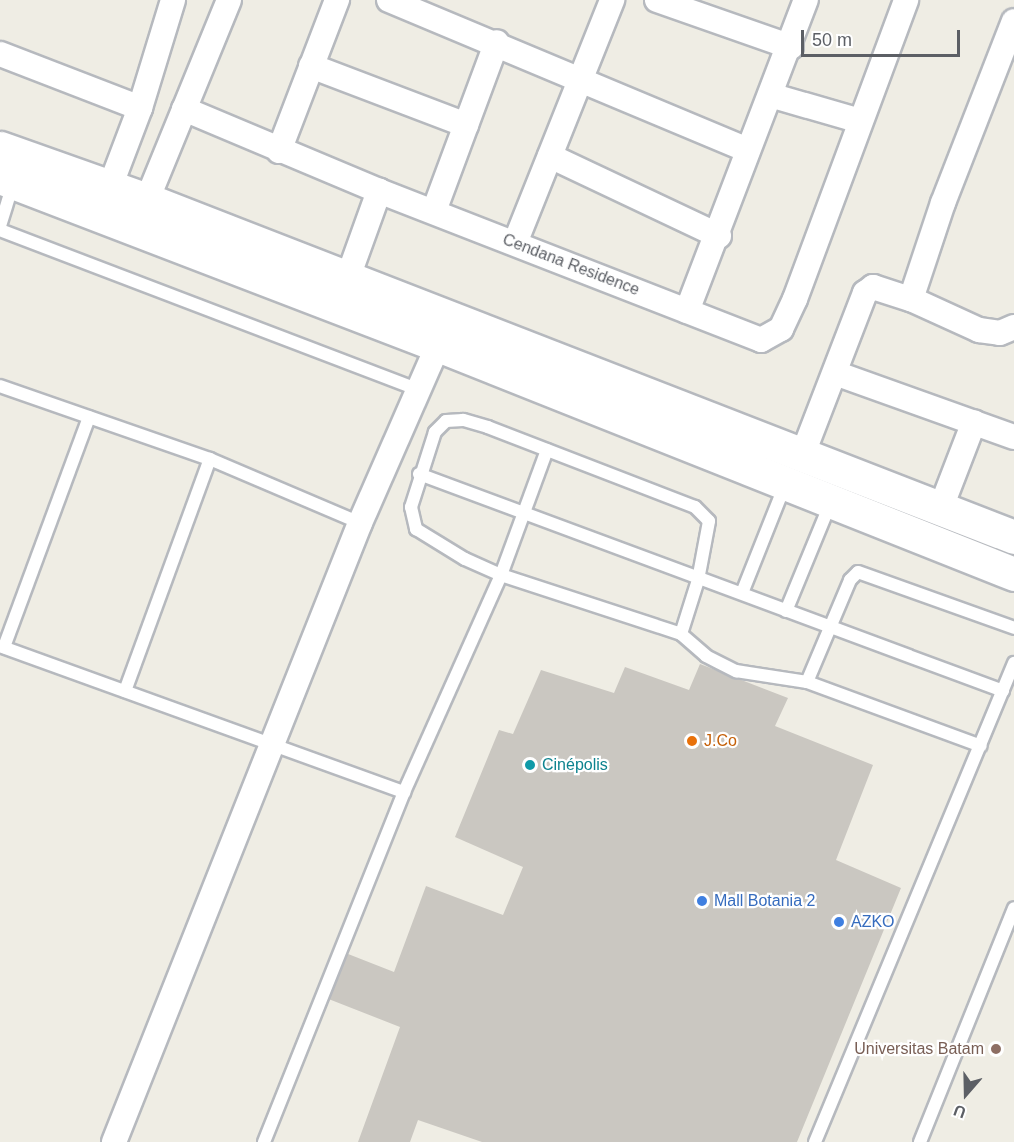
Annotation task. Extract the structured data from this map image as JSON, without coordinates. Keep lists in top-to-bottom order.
{
  "streets": {
    "street": ["Cendana Residence"]
  },
  "places": [
    "J.Co",
    "Cinépolis",
    "Mall Botania 2",
    "AZKO",
    "Universitas Batam"
  ],
  "scale_bar": "50 m",
  "north": "bottom"
}
